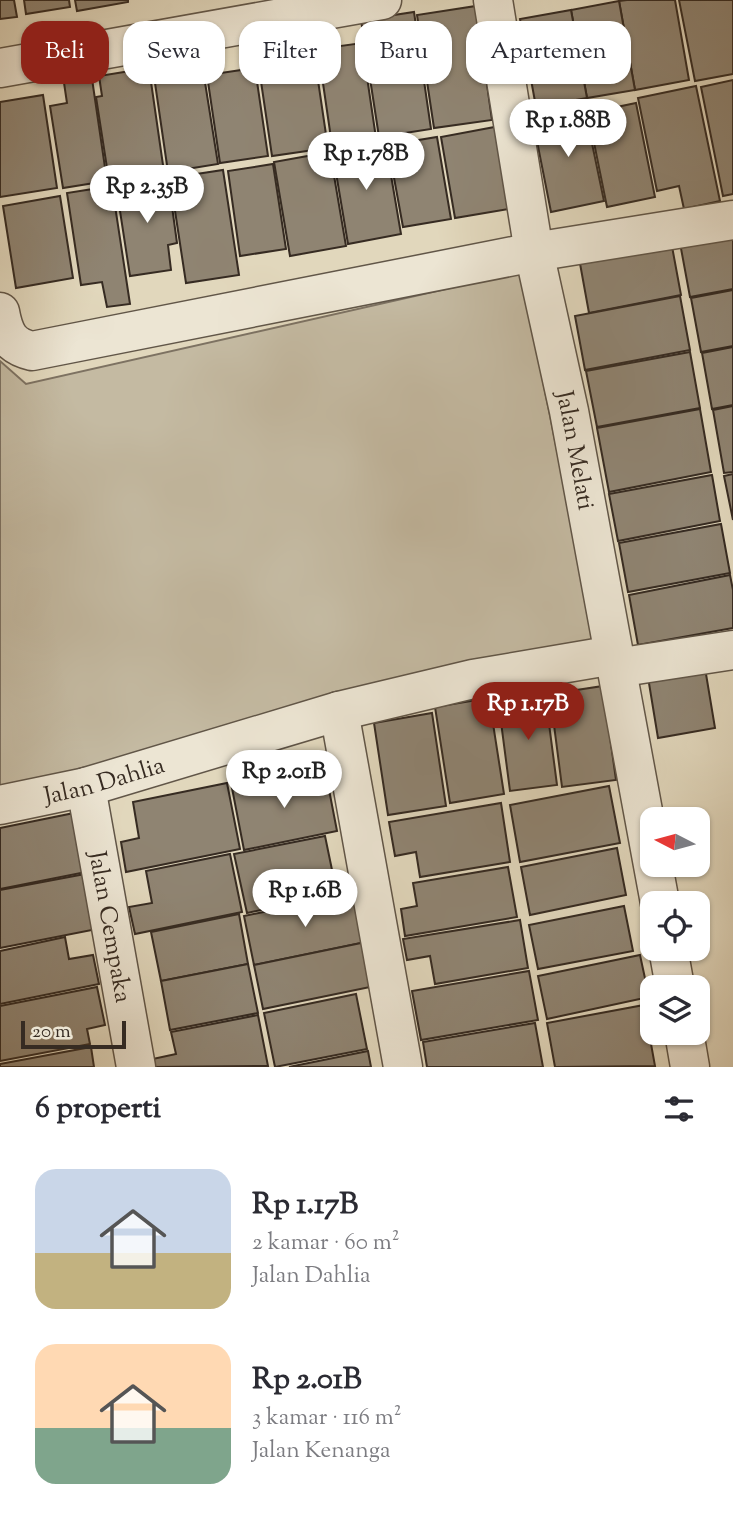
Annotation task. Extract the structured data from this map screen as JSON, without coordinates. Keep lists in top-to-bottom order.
{
  "streets": {
    "street": ["Jalan Melati", "Jalan Dahlia", "Jalan Cempaka"]
  },
  "crossings": [
    ["Jalan Melati", "Jalan Dahlia"],
    ["Jalan Dahlia", "Jalan Cempaka"]
  ],
  "scale_bar": "20 m",
  "north": "left",
  "page": {
    "chip": [
      "Beli",
      "Sewa",
      "Filter",
      "Baru",
      "Apartemen"
    ],
    "price": [
      "Rp 1.88B",
      "Rp 1.78B",
      "Rp 2.35B",
      "Rp 1.17B",
      "Rp 2.01B",
      "Rp 1.6B"
    ],
    "scale": "20 m",
    "heading": "6 properti",
    "list": [
      {
        "name": "Rp 1.17B",
        "note": "2 kamar · 60 m² · Jalan Dahlia"
      },
      {
        "name": "Rp 2.01B",
        "note": "3 kamar · 116 m² · Jalan Kenanga"
      }
    ]
  }
}
